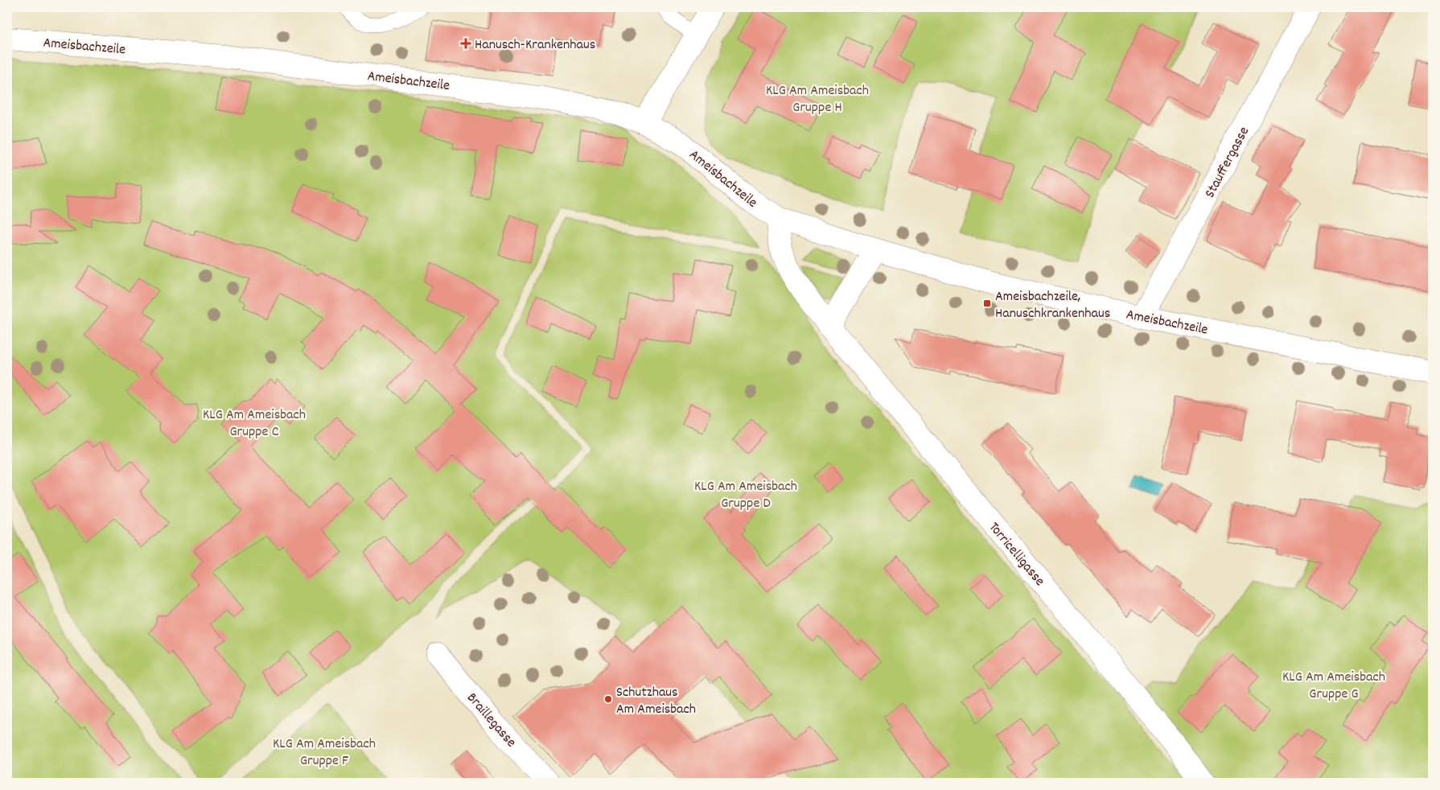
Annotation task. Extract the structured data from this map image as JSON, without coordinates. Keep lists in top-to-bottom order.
{
  "streets": {
    "street": [
      "Ameisbachzeile",
      "Stauffergasse",
      "Torricelligasse",
      "Braillegasse"
    ]
  },
  "crossings": [
    ["Ameisbachzeile", "Stauffergasse"],
    ["Ameisbachzeile", "Torricelligasse"]
  ],
  "parks": [
    "KLG Am Ameisbach Gruppe H",
    "KLG Am Ameisbach Gruppe C",
    "KLG Am Ameisbach Gruppe D",
    "KLG Am Ameisbach Gruppe G",
    "KLG Am Ameisbach Gruppe F"
  ],
  "places": {
    "health": ["Hanusch-Krankenhaus"],
    "transit": ["Ameisbachzeile, Hanuschkrankenhaus"],
    "other": ["Schutzhaus Am Ameisbach"]
  }
}
